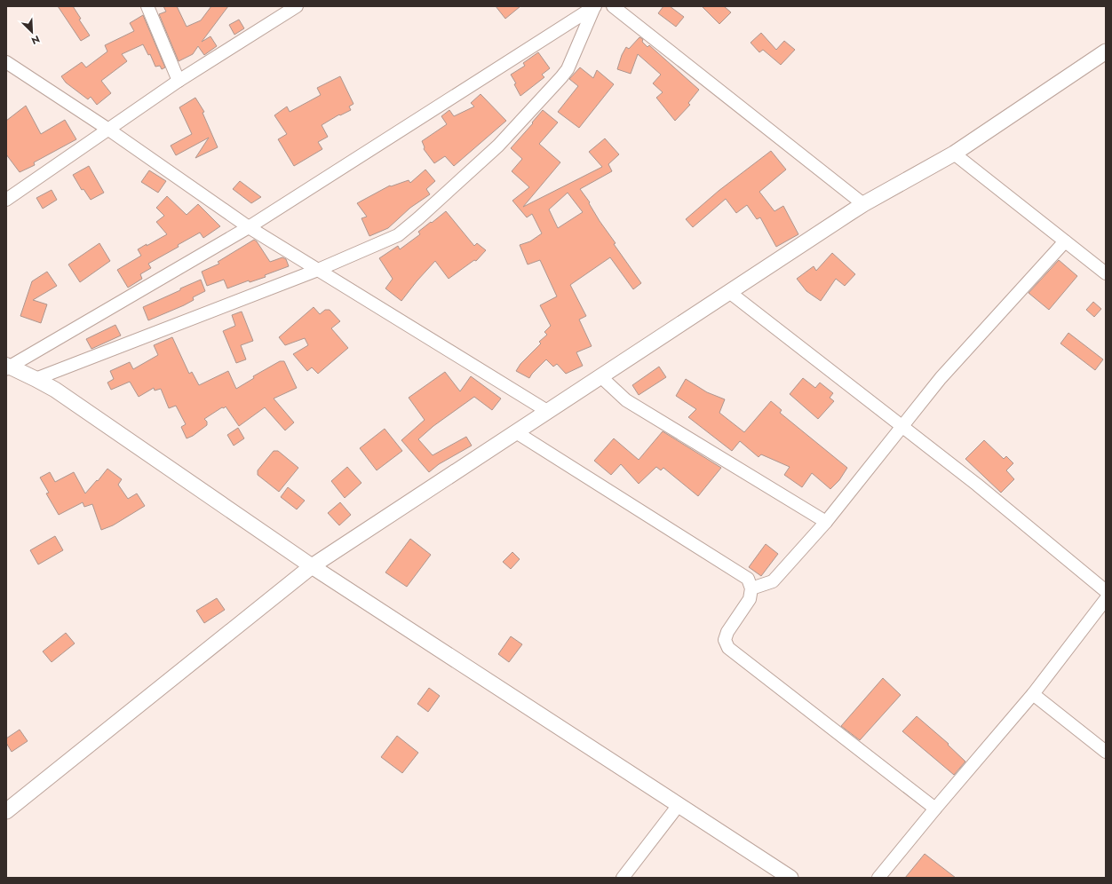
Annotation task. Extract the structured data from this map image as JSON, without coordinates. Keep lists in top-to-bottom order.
{
  "north": "bottom right"
}
